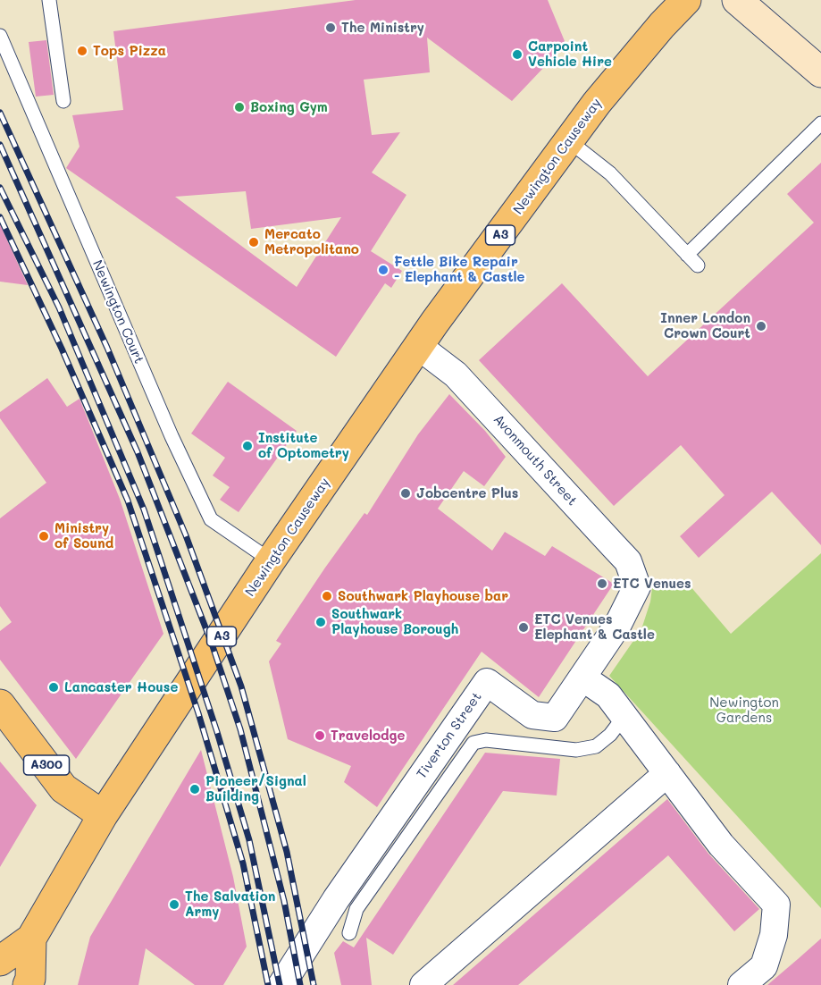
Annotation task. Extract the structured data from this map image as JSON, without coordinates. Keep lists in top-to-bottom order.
{
  "streets": {
    "main road": ["Newington Causeway", "A3", "A300"],
    "street": ["Avonmouth Street", "Tiverton Street"],
    "lane": ["Newington Court"]
  },
  "crossings": [
    ["Newington Causeway", "Newington Court"],
    ["Newington Causeway", "Avonmouth Street"],
    ["Newington Causeway", "A300"],
    ["Avonmouth Street", "Tiverton Street"]
  ],
  "parks": ["Newington Gardens"],
  "places": [
    "The Ministry",
    "Tops Pizza",
    "Carpoint Vehicle Hire",
    "Boxing Gym",
    "Mercato Metropolitano",
    "Fettle Bike Repair - Elephant & Castle",
    "Inner London Crown Court",
    "Institute of Optometry",
    "Jobcentre Plus",
    "Ministry of Sound",
    "ETC Venues",
    "Southwark Playhouse bar",
    "Southwark Playhouse Borough",
    "ETC Venues Elephant & Castle",
    "Lancaster House",
    "Travelodge",
    "Pioneer/Signal Building",
    "The Salvation Army"
  ]
}
